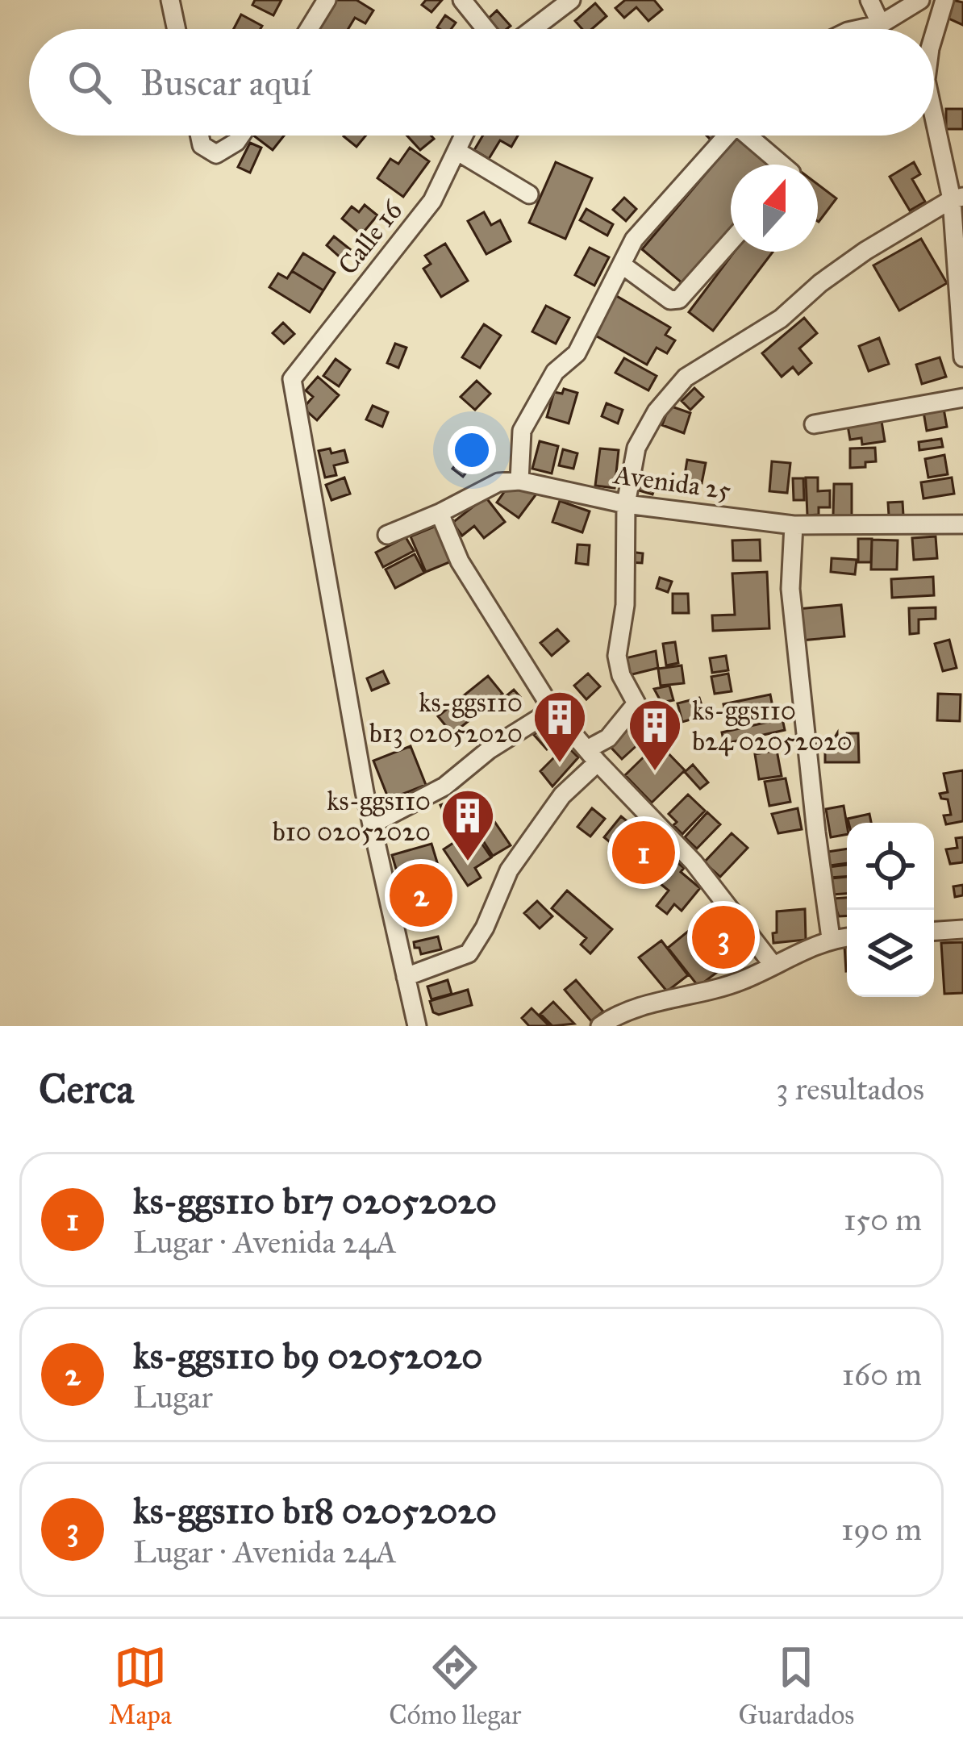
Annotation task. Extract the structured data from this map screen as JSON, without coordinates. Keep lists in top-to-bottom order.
{
  "streets": {
    "street": ["Calle 16", "Avenida 25"]
  },
  "places": {
    "building": ["ks-ggs110 b13 02052020", "ks-ggs110 b24 02052020", "ks-ggs110 b10 02052020"]
  },
  "north": "top",
  "page": {
    "search": "Buscar aquí",
    "pins": ["1", "2", "3"],
    "heading": ["Cerca", "3 resultados"],
    "list": [
      {
        "mark": "1",
        "name": "ks-ggs110 b17 02052020",
        "note": "Lugar · Avenida 24A",
        "value": "150 m"
      },
      {
        "mark": "2",
        "name": "ks-ggs110 b9 02052020",
        "note": "Lugar",
        "value": "160 m"
      },
      {
        "mark": "3",
        "name": "ks-ggs110 b18 02052020",
        "note": "Lugar · Avenida 24A",
        "value": "190 m"
      }
    ],
    "nav": ["Mapa", "Cómo llegar", "Guardados"]
  }
}
